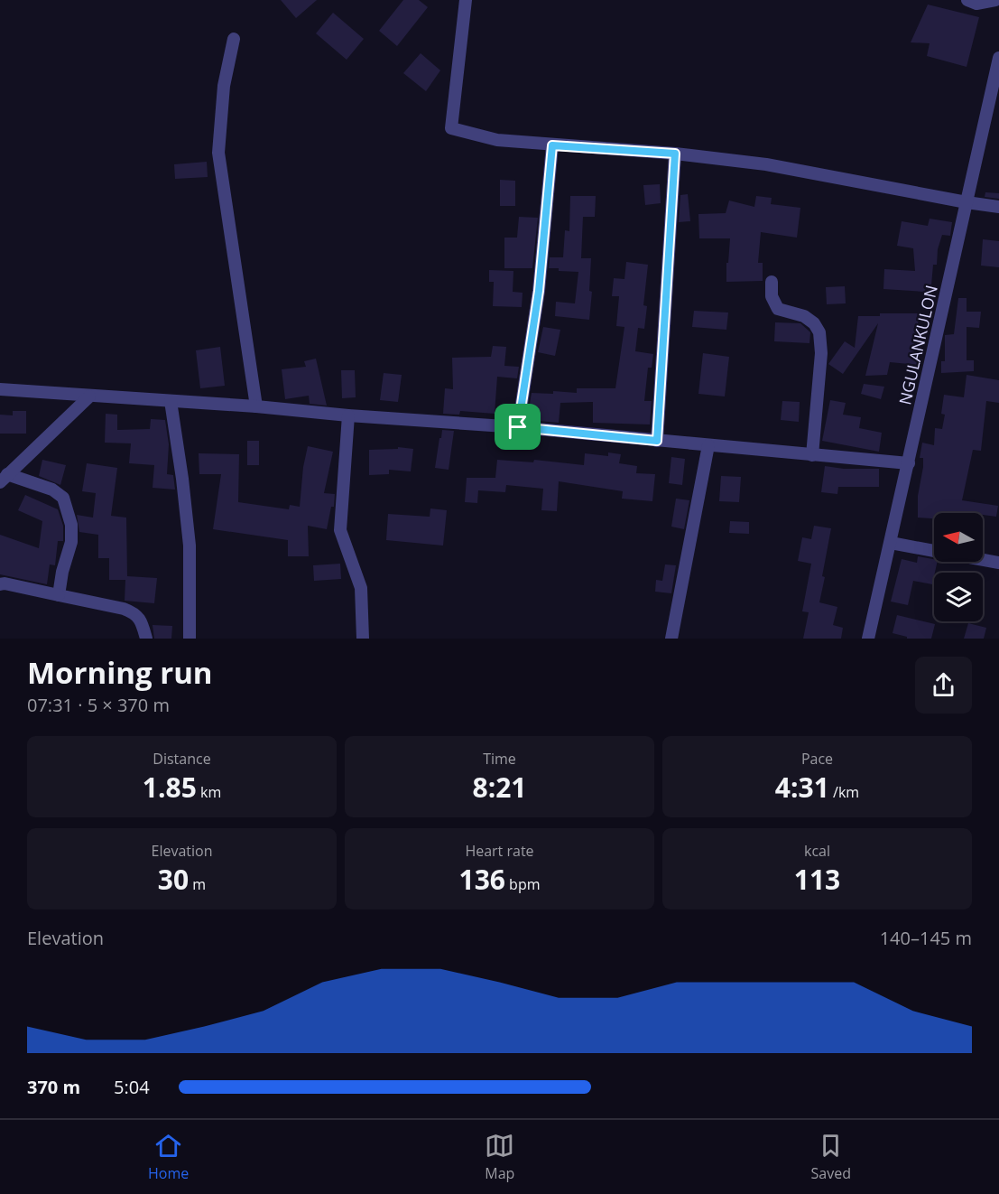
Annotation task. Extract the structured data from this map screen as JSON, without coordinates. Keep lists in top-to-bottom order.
{
  "streets": {
    "street": ["NGULANKULON"]
  },
  "north": "left",
  "page": {
    "heading": ["Morning run", "07:31 · 5 × 370 m"],
    "stats": [
      ["Distance", "1.85 km"],
      ["Time", "8:21"],
      ["Pace", "4:31 /km"],
      ["Elevation", "30 m"],
      ["Heart rate", "136 bpm"],
      ["kcal", "113"]
    ],
    "chart": ["Elevation", "140–145 m"],
    "list": [
      {
        "name": "370 m",
        "note": "5:04"
      }
    ],
    "tabs": ["Home", "Map", "Saved"]
  }
}
